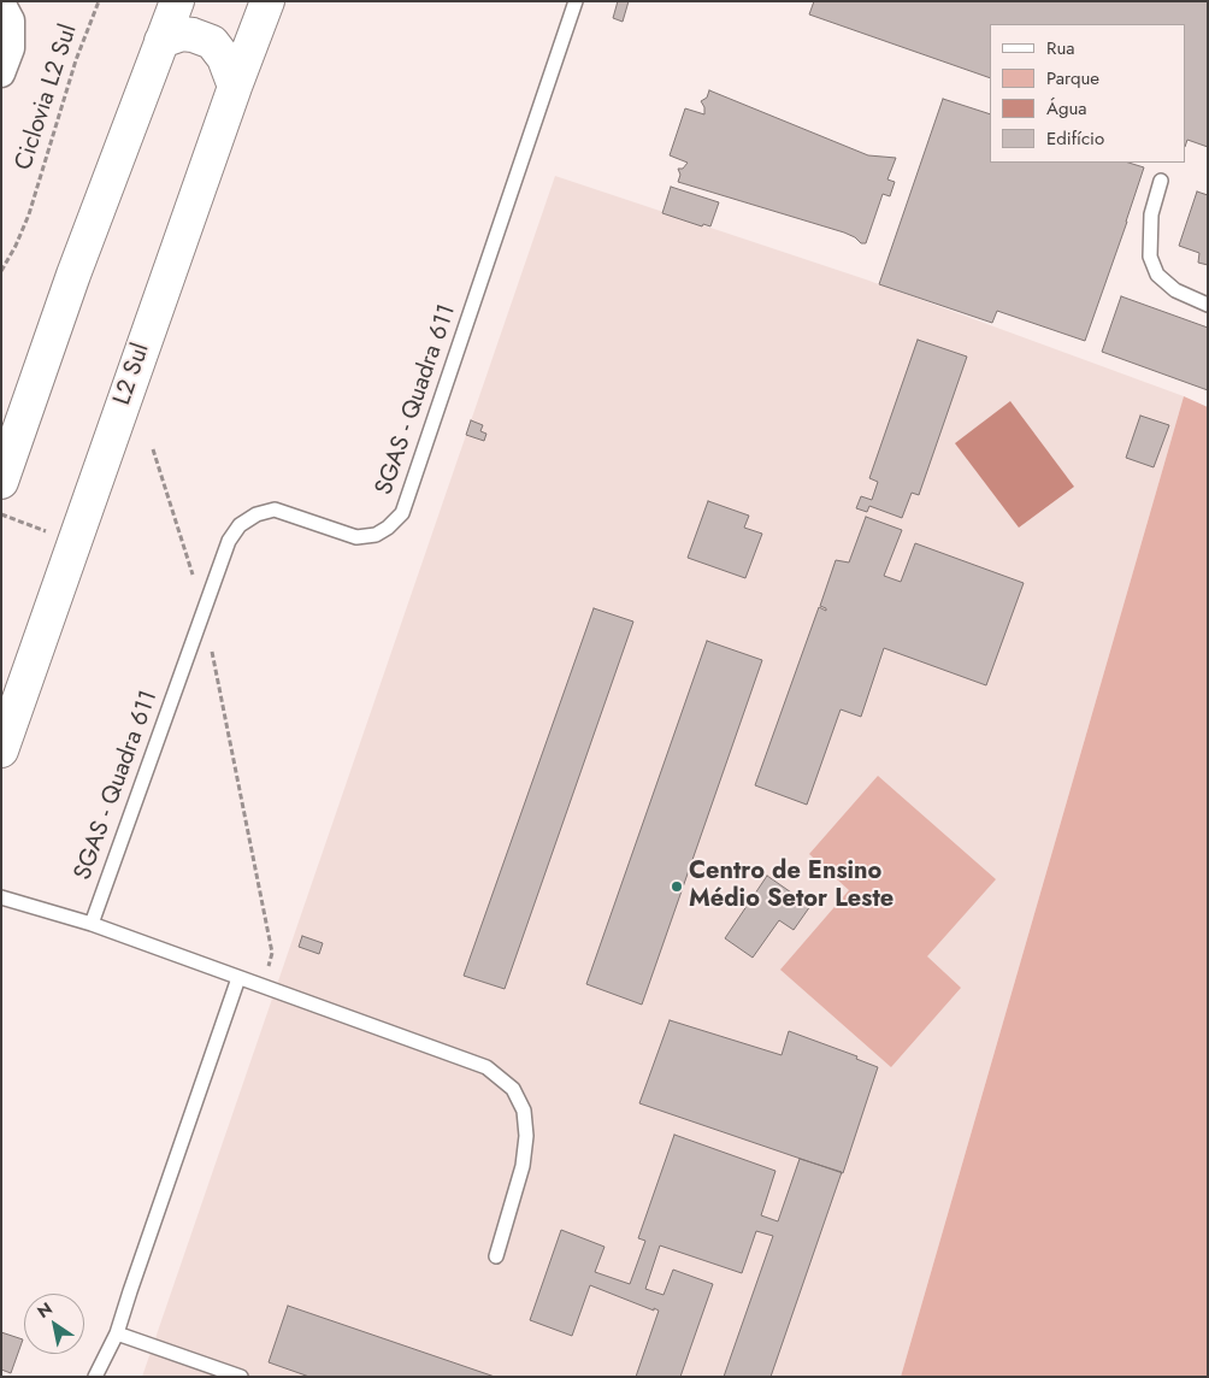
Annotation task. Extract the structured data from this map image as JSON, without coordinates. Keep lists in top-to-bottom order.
{
  "streets": {
    "main road": ["L2 Sul"],
    "lane": ["SGAS - Quadra 611"],
    "path": ["Ciclovia L2 Sul"]
  },
  "places": ["Centro de Ensino Médio Setor Leste"],
  "legend": [
    "Rua",
    "Parque",
    "Água",
    "Edifício"
  ],
  "north": "top left"
}
